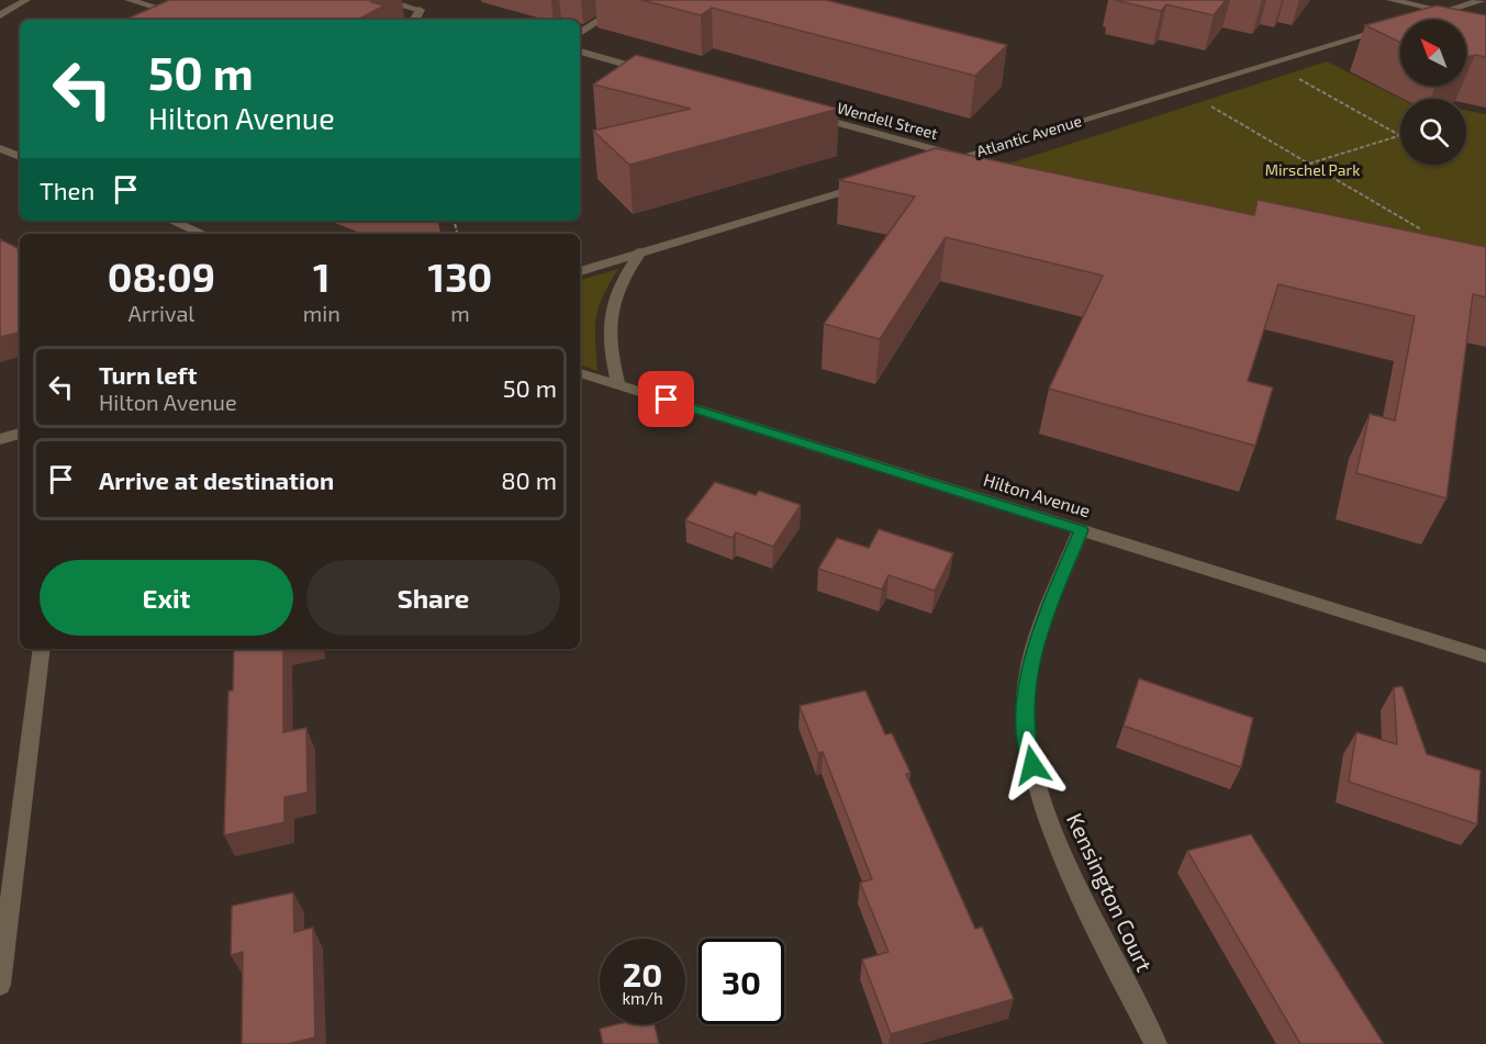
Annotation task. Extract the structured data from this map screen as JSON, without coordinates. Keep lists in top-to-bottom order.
{
  "streets": {
    "street": [
      "Wendell Street",
      "Atlantic Avenue",
      "Hilton Avenue",
      "Kensington Court"
    ]
  },
  "crossings": [
    ["Wendell Street", "Atlantic Avenue"],
    ["Hilton Avenue", "Kensington Court"]
  ],
  "parks": ["Mirschel Park"],
  "north": "top left",
  "page": {
    "turn": ["50 m", "Hilton Avenue"],
    "then": "Then",
    "eta": [
      "08:09",
      "Arrival",
      "1",
      "min",
      "130",
      "m"
    ],
    "list": [
      {
        "name": "Turn left",
        "note": "Hilton Avenue",
        "value": "50 m"
      },
      {
        "name": "Arrive at destination",
        "value": "80 m"
      }
    ],
    "buttons": ["Exit", "Share"],
    "speed": "20 km/h",
    "limit": "30"
  }
}
